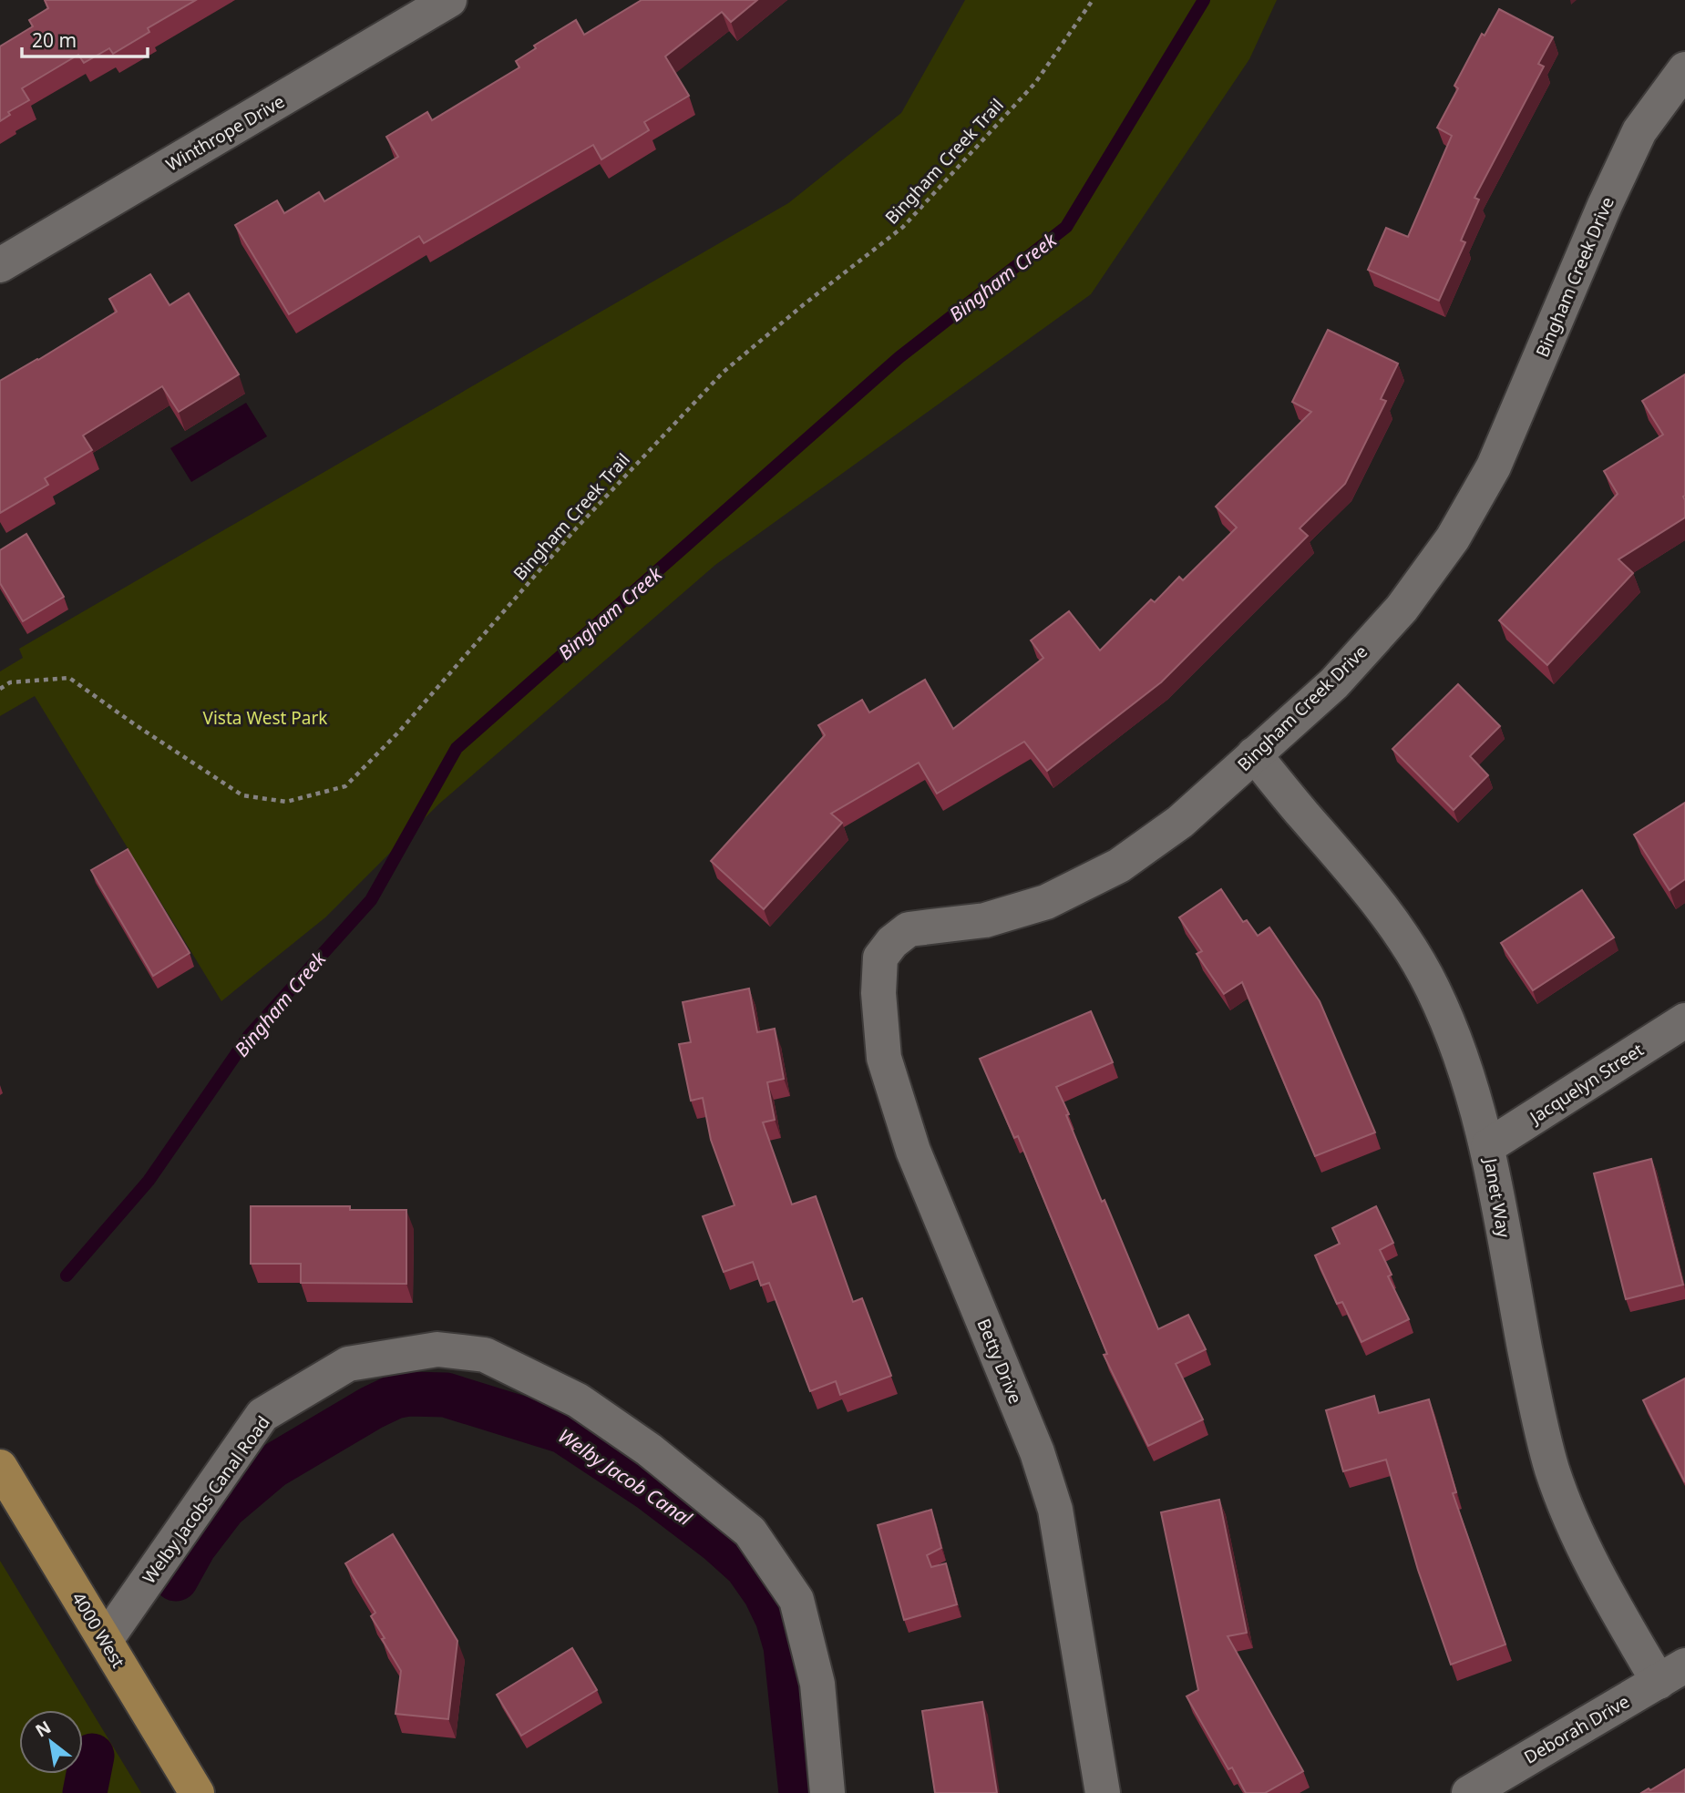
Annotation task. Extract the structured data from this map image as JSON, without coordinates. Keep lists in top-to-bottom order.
{
  "streets": {
    "main road": ["4000 West"],
    "street": [
      "Winthrope Drive",
      "Bingham Creek Drive",
      "Jacquelyn Street",
      "Janet Way",
      "Betty Drive",
      "Welby Jacobs Canal Road",
      "Deborah Drive"
    ],
    "path": ["Bingham Creek Trail"]
  },
  "crossings": [
    ["Bingham Creek Drive", "Janet Way"],
    ["Bingham Creek Drive", "Betty Drive"],
    ["Jacquelyn Street", "Janet Way"],
    ["Janet Way", "Deborah Drive"],
    ["Welby Jacobs Canal Road", "4000 West"]
  ],
  "water": ["Bingham Creek", "Welby Jacob Canal"],
  "parks": ["Vista West Park"],
  "scale_bar": "20 m",
  "north": "top left"
}
